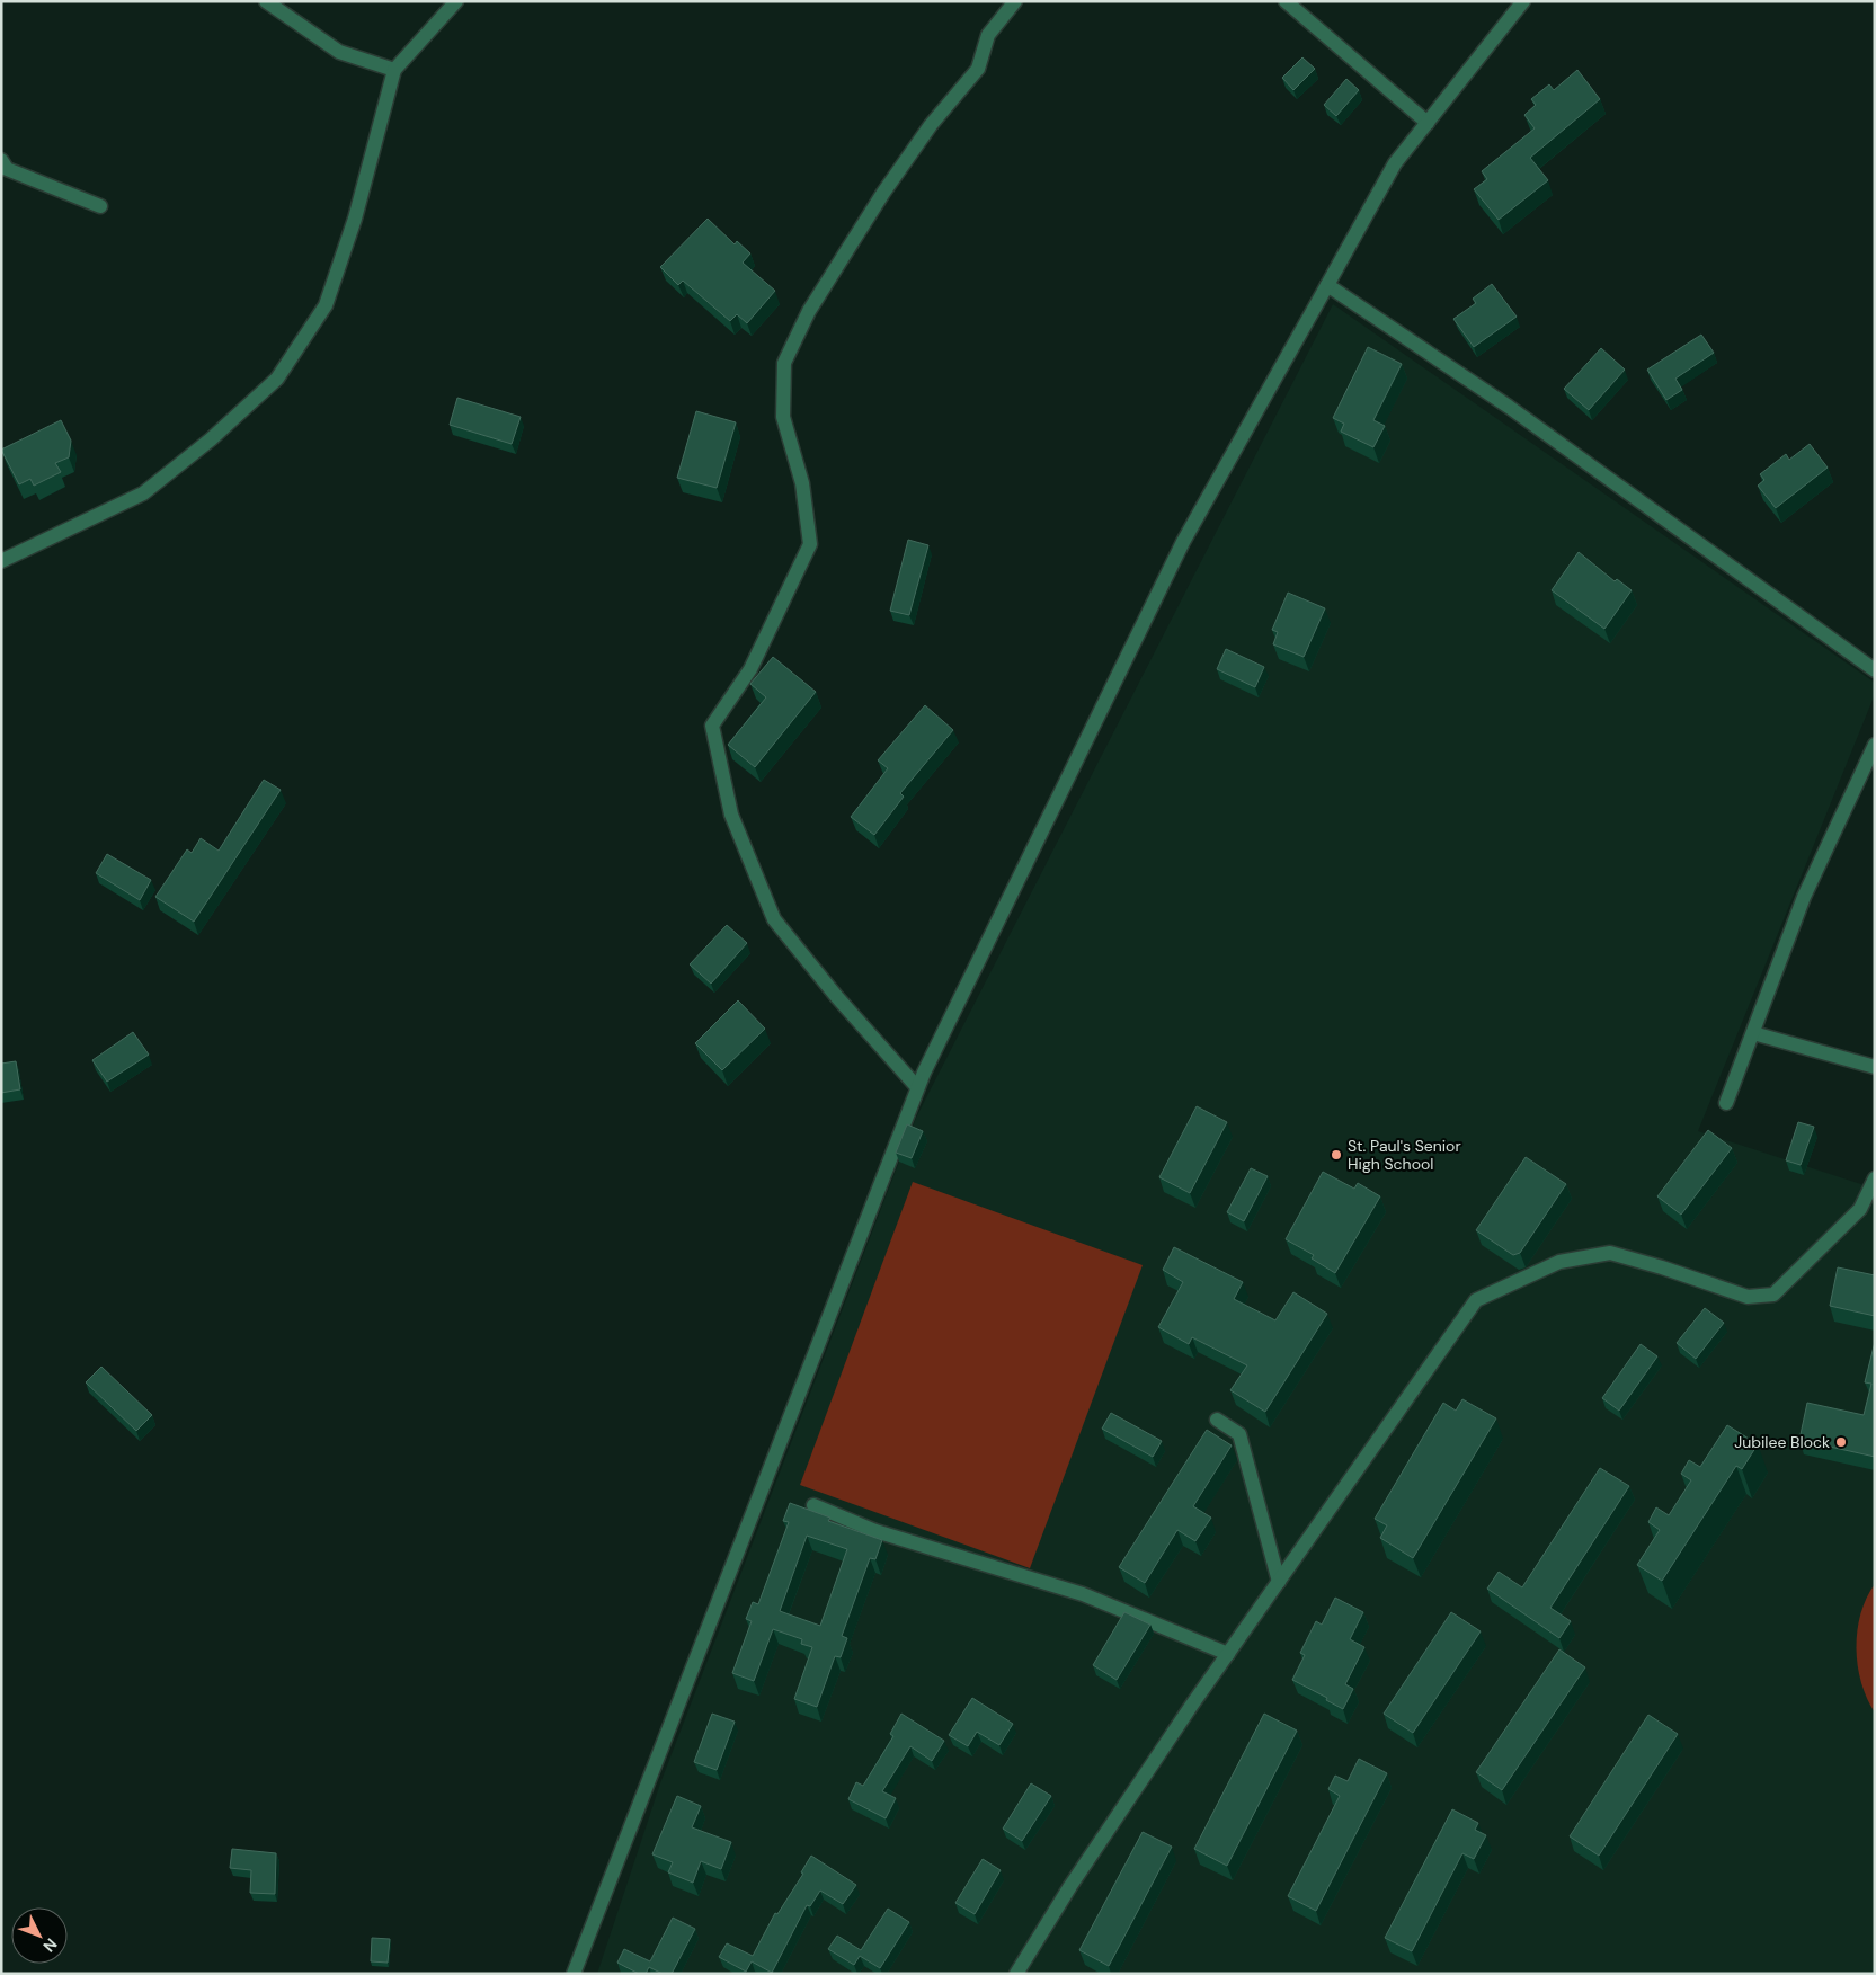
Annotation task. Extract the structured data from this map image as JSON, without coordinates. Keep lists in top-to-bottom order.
{
  "places": ["St. Paul's Senior High School", "Jubilee Block"],
  "north": "bottom right"
}
